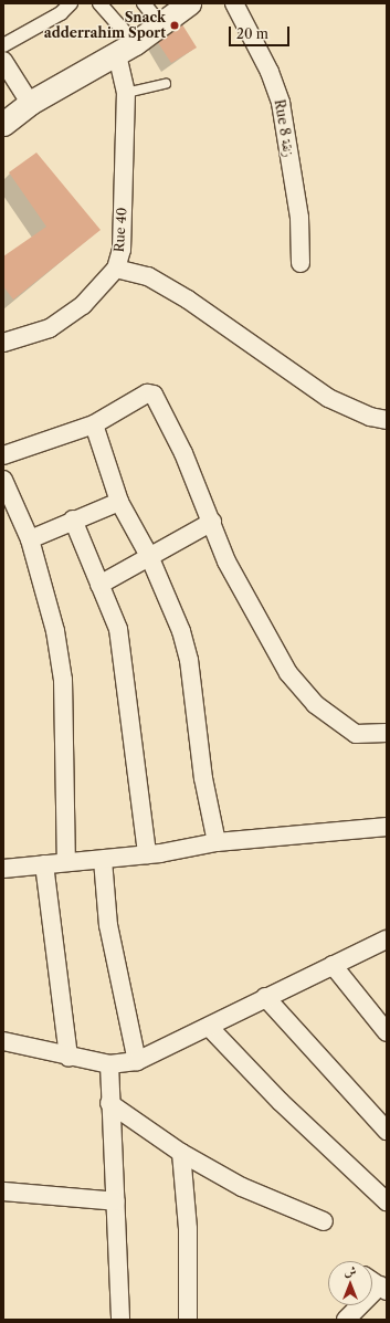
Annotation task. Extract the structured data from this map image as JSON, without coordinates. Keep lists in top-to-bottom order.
{
  "streets": {
    "street": ["Rue 8 زنقة", "Rue 40"]
  },
  "places": ["Snack adderrahim Sport"],
  "scale_bar": "20 m",
  "north": "top"
}
